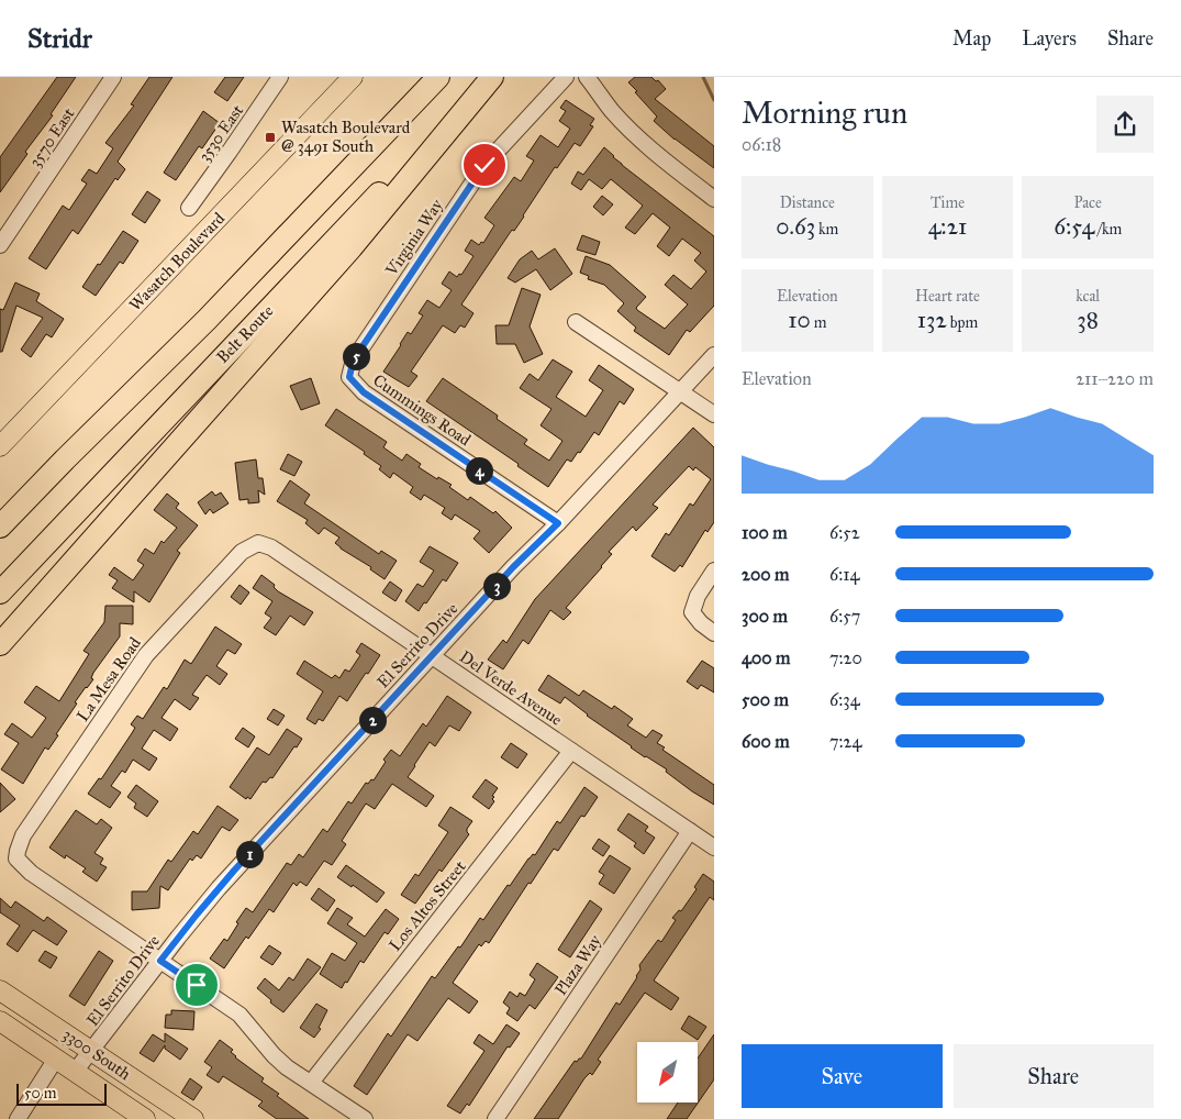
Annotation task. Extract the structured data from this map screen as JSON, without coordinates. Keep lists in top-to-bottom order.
{
  "streets": {
    "highway": ["Belt Route"],
    "main road": ["Wasatch Boulevard", "3300 South"],
    "street": [
      "3530 East",
      "3570 East",
      "Virginia Way",
      "Cummings Road",
      "El Serrito Drive",
      "La Mesa Road",
      "Del Verde Avenue",
      "Los Altos Street",
      "Plaza Way"
    ]
  },
  "crossings": [
    ["Virginia Way", "Cummings Road"],
    ["Cummings Road", "El Serrito Drive"],
    ["El Serrito Drive", "La Mesa Road"],
    ["El Serrito Drive", "Del Verde Avenue"],
    ["El Serrito Drive", "3300 South"],
    ["La Mesa Road", "Del Verde Avenue"],
    ["Del Verde Avenue", "Los Altos Street"],
    ["Del Verde Avenue", "Plaza Way"]
  ],
  "places": {
    "transit": ["Wasatch Boulevard @ 3491 South"]
  },
  "scale_bar": "50 m",
  "north": "bottom left",
  "page": {
    "header": "Stridr",
    "nav": ["Map", "Layers", "Share"],
    "heading": ["Morning run", "06:18"],
    "stats": [
      ["Distance", "0.63 km"],
      ["Time", "4:21"],
      ["Pace", "6:54 /km"],
      ["Elevation", "10 m"],
      ["Heart rate", "132 bpm"],
      ["kcal", "38"]
    ],
    "pins": [
      "5",
      "4",
      "3",
      "2",
      "1"
    ],
    "chart": ["Elevation", "211–220 m"],
    "list": [
      {
        "name": "100 m",
        "note": "6:52"
      },
      {
        "name": "200 m",
        "note": "6:14"
      },
      {
        "name": "300 m",
        "note": "6:57"
      },
      {
        "name": "400 m",
        "note": "7:20"
      },
      {
        "name": "500 m",
        "note": "6:34"
      },
      {
        "name": "600 m",
        "note": "7:24"
      }
    ],
    "buttons": ["Save", "Share"],
    "scale": "50 m"
  }
}
